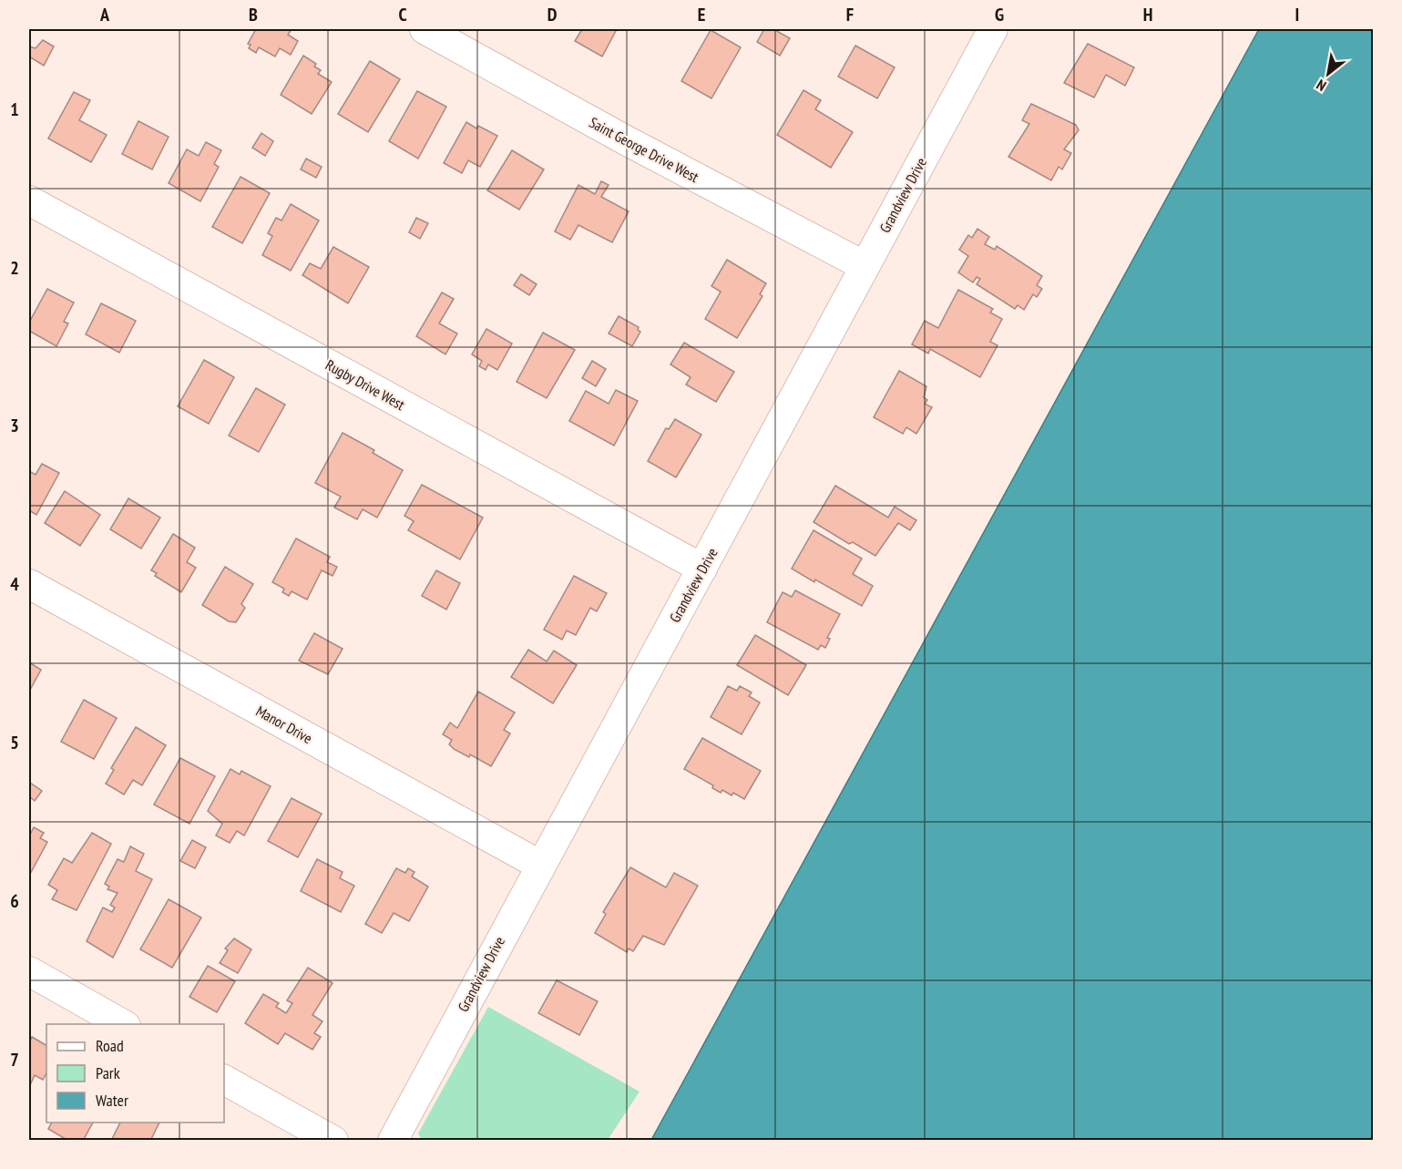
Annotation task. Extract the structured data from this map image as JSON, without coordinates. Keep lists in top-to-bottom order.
{
  "streets": {
    "street": [
      "Saint George Drive West",
      "Grandview Drive",
      "Rugby Drive West",
      "Manor Drive"
    ]
  },
  "crossings": [
    ["Saint George Drive West", "Grandview Drive"],
    ["Grandview Drive", "Rugby Drive West"],
    ["Grandview Drive", "Manor Drive"]
  ],
  "legend": ["Road", "Park", "Water"],
  "north": "bottom left",
  "grid": {
    "columns": [
      "A",
      "B",
      "C",
      "D",
      "E",
      "F",
      "G",
      "H",
      "I"
    ],
    "rows": [
      "1",
      "2",
      "3",
      "4",
      "5",
      "6",
      "7"
    ]
  }
}
